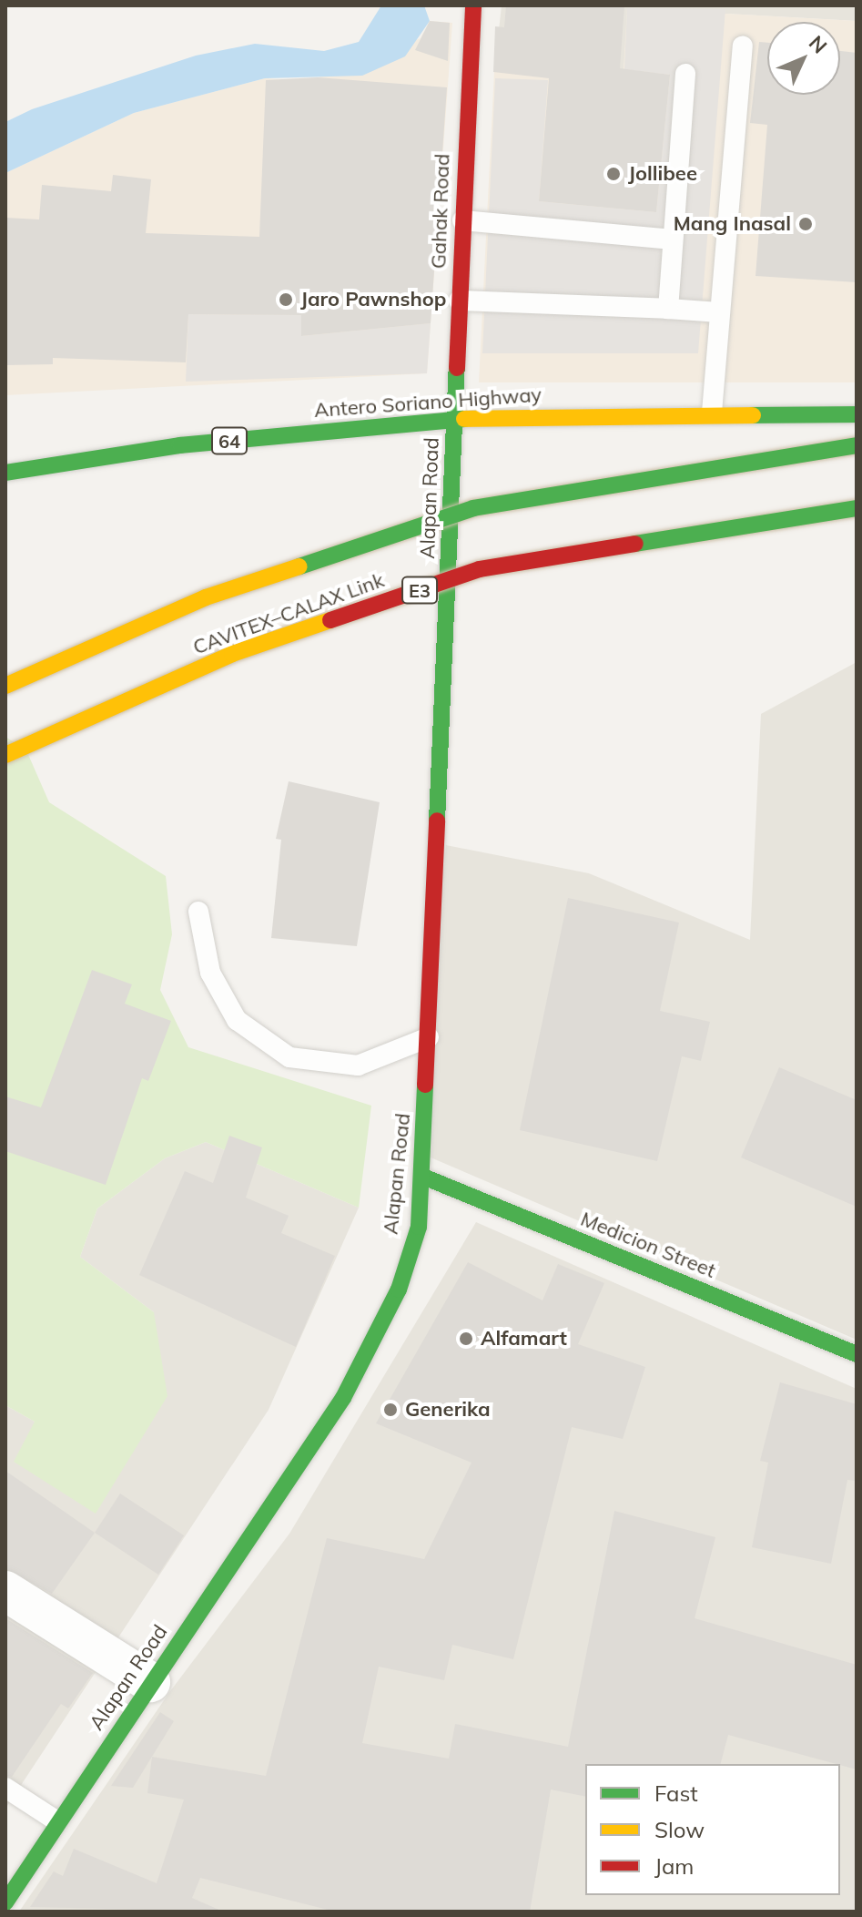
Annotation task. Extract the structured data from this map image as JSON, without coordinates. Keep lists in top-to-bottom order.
{
  "streets": {
    "main road": [
      "Gahak Road",
      "Antero Soriano Highway",
      "64",
      "Alapan Road",
      "E3",
      "CAVITEX–CALAX Link",
      "Medicion Street"
    ]
  },
  "crossings": [
    ["Gahak Road", "Antero Soriano Highway"],
    ["Gahak Road", "Alapan Road"],
    ["Antero Soriano Highway", "Alapan Road"],
    ["Alapan Road", "Medicion Street"]
  ],
  "places": [
    "Jollibee",
    "Mang Inasal",
    "Jaro Pawnshop",
    "Alfamart",
    "Generika"
  ],
  "legend": ["Fast", "Slow", "Jam"],
  "north": "top right"
}
